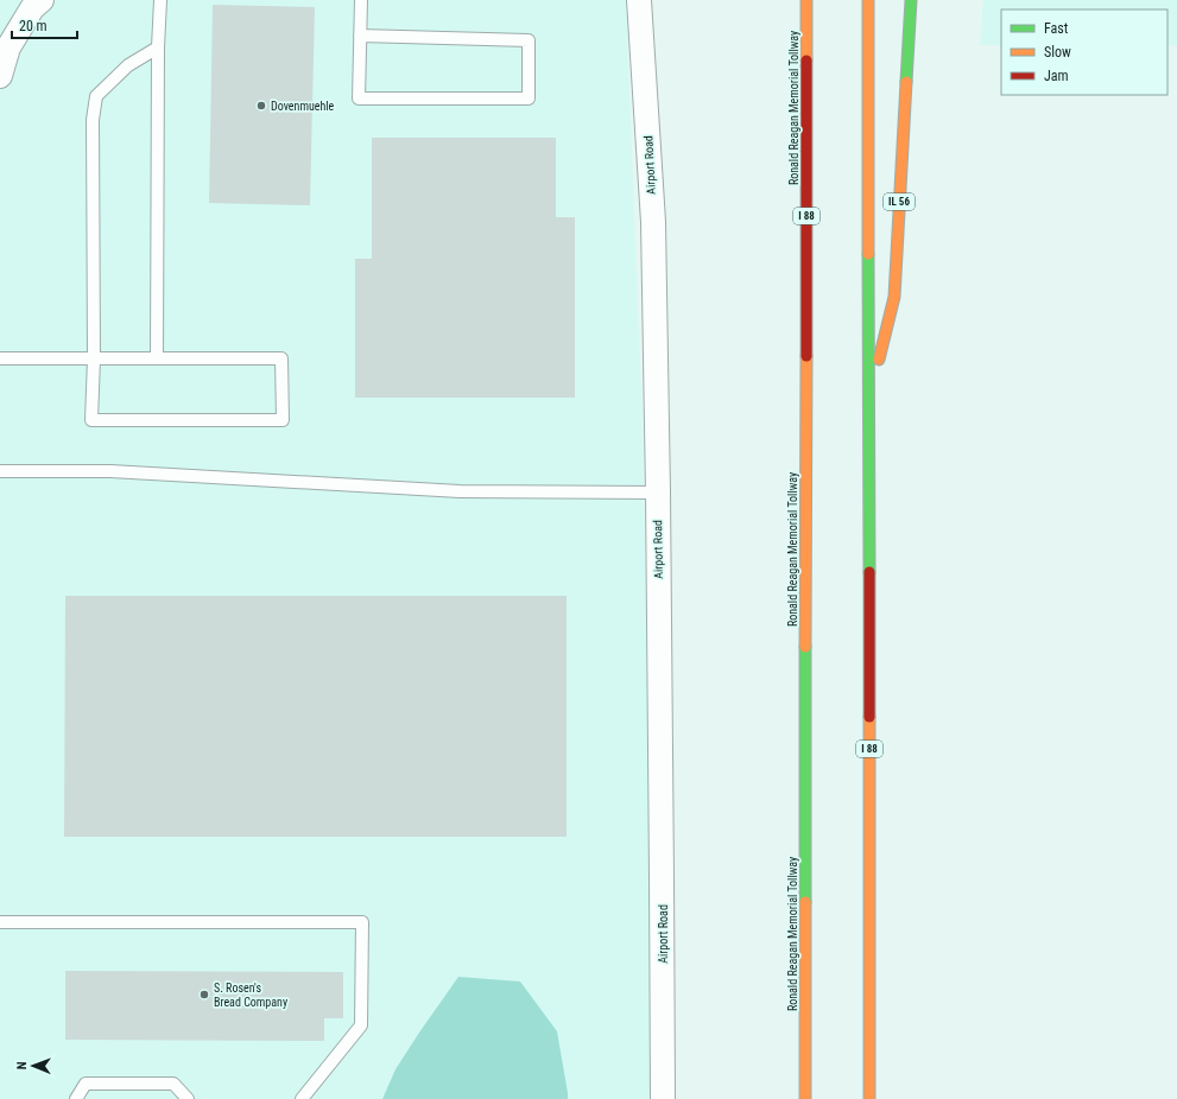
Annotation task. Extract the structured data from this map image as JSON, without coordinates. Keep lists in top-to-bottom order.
{
  "streets": {
    "highway": ["Ronald Reagan Memorial Tollway", "IL 56", "I 88"],
    "street": ["Airport Road"]
  },
  "crossings": [
    ["IL 56", "I 88"]
  ],
  "places": ["Dovenmuehle", "S. Rosen's Bread Company"],
  "legend": ["Fast", "Slow", "Jam"],
  "scale_bar": "20 m",
  "north": "left"
}
